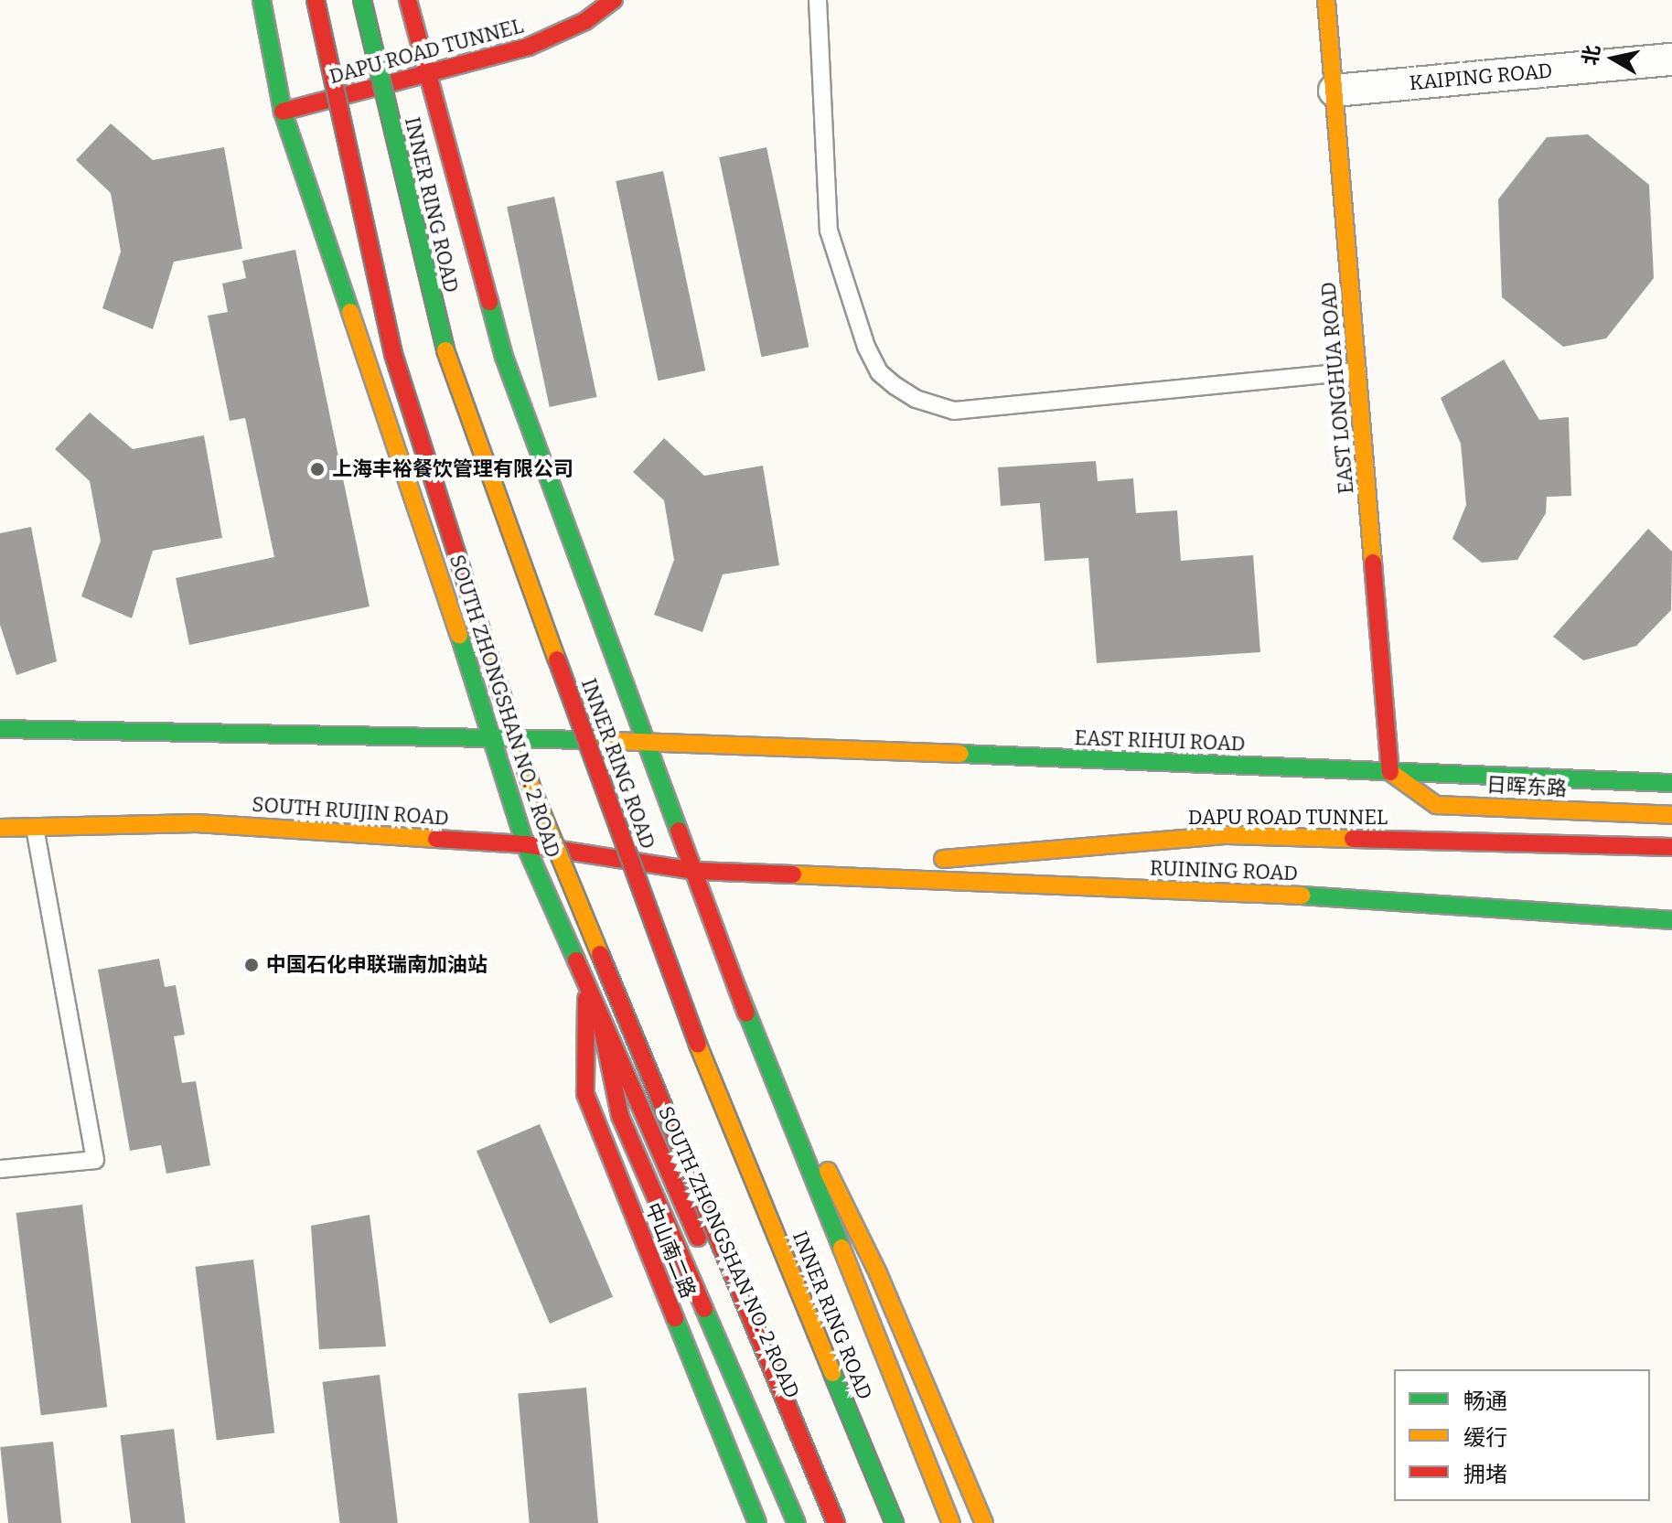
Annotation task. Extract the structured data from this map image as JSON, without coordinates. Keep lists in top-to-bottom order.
{
  "streets": {
    "main road": [
      "DAPU ROAD TUNNEL",
      "INNER RING ROAD",
      "EAST LONGHUA ROAD",
      "SOUTH ZHONGSHAN NO. 2 ROAD",
      "EAST RIHUI ROAD",
      "日晖东路",
      "SOUTH RUIJIN ROAD",
      "RUINING ROAD",
      "中山南二路"
    ],
    "street": ["KAIPING ROAD"]
  },
  "crossings": [
    ["DAPU ROAD TUNNEL", "SOUTH ZHONGSHAN NO. 2 ROAD"],
    ["DAPU ROAD TUNNEL", "RUINING ROAD"],
    ["KAIPING ROAD", "EAST LONGHUA ROAD"],
    ["EAST LONGHUA ROAD", "EAST RIHUI ROAD"],
    ["EAST LONGHUA ROAD", "日晖东路"],
    ["SOUTH ZHONGSHAN NO. 2 ROAD", "SOUTH RUIJIN ROAD"],
    ["SOUTH ZHONGSHAN NO. 2 ROAD", "中山南二路"],
    ["EAST RIHUI ROAD", "日晖东路"]
  ],
  "places": ["上海丰裕餐饮管理有限公司", "中国石化申联瑞南加油站"],
  "legend": ["畅通", "缓行", "拥堵"],
  "north": "left"
}
